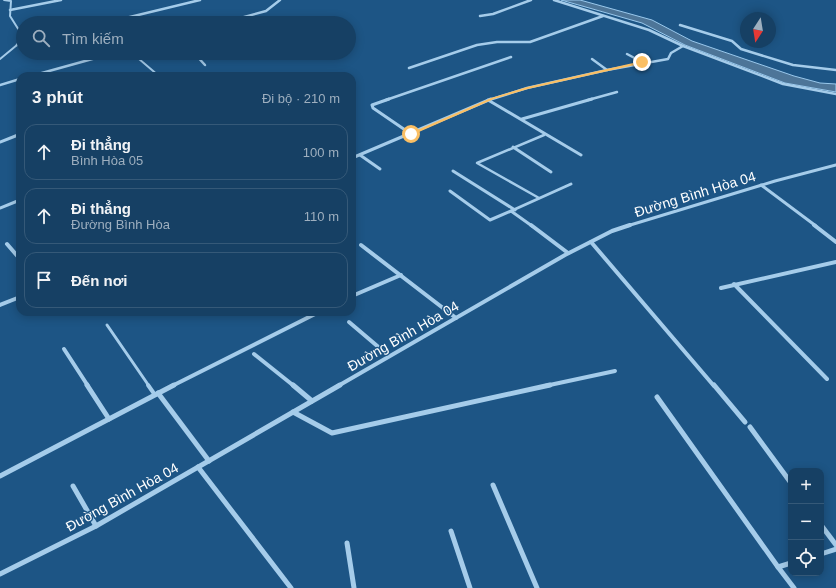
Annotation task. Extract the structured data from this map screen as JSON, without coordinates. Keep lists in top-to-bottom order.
{
  "streets": {
    "street": ["Đường Bình Hòa 04"]
  },
  "north": "bottom",
  "page": {
    "search": "Tìm kiếm",
    "heading": ["3 phút", "Đi bộ · 210 m"],
    "list": [
      ["Đi thẳng", "Bình Hòa 05", "100 m"],
      ["Đi thẳng", "Đường Bình Hòa", "110 m"],
      "Đến nơi"
    ],
    "map_buttons": ["+", "−"]
  }
}
